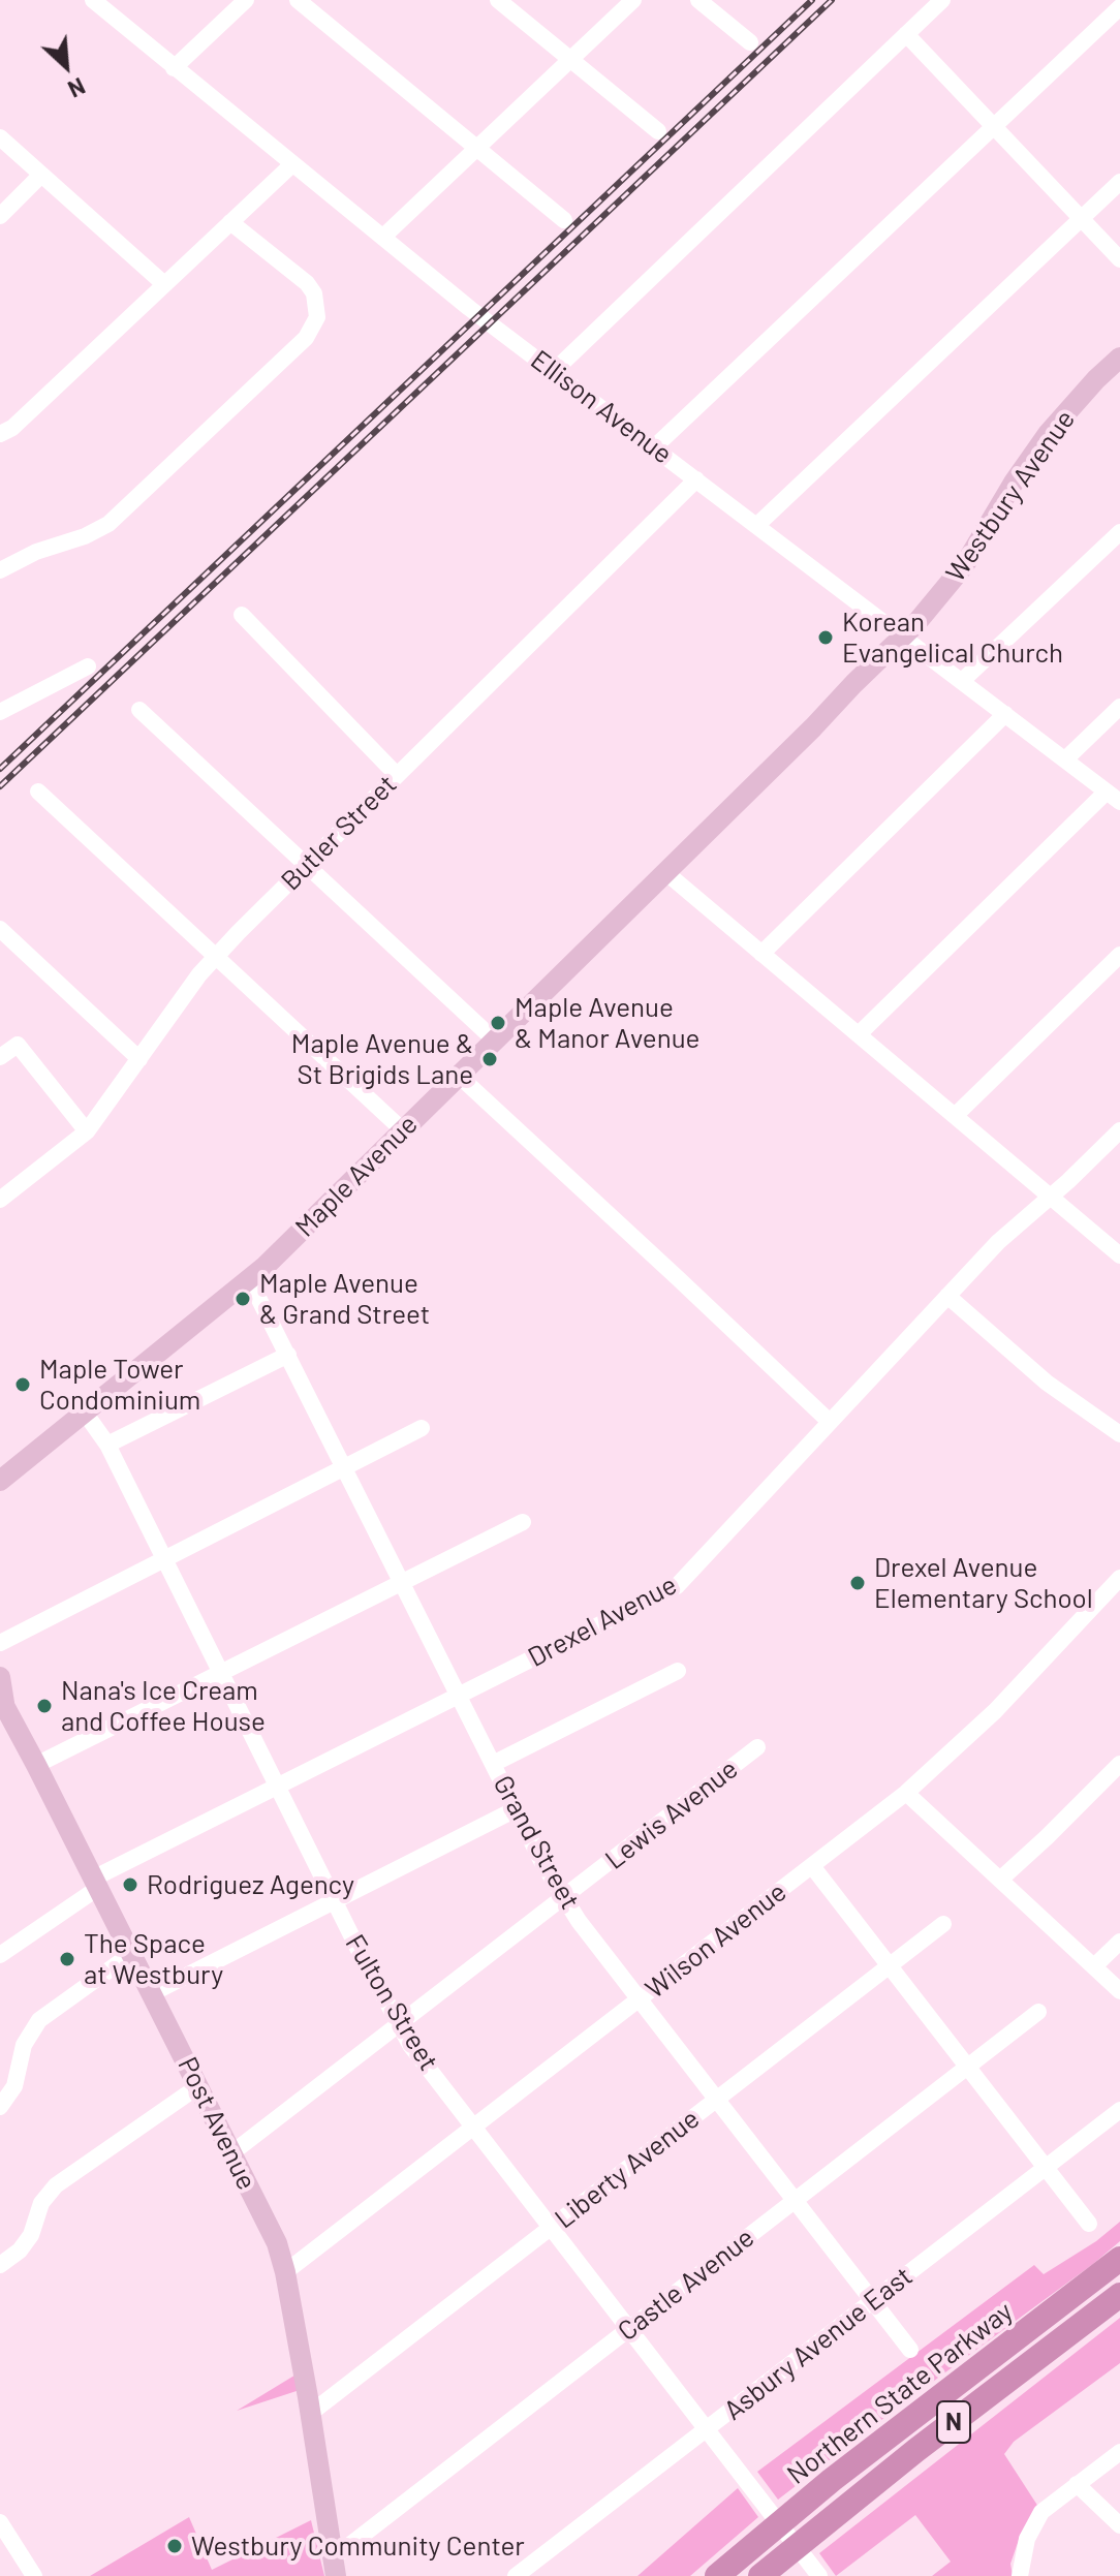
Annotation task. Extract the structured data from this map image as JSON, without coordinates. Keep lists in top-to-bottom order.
{
  "streets": {
    "highway": ["Northern State Parkway", "N"],
    "main road": ["Westbury Avenue", "Maple Avenue", "Post Avenue"],
    "street": [
      "Ellison Avenue",
      "Butler Street",
      "Drexel Avenue",
      "Lewis Avenue",
      "Grand Street",
      "Wilson Avenue",
      "Fulton Street",
      "Liberty Avenue",
      "Castle Avenue",
      "Asbury Avenue East"
    ]
  },
  "crossings": [
    ["Ellison Avenue", "Westbury Avenue"],
    ["Ellison Avenue", "Butler Street"],
    ["Ellison Avenue", "Maple Avenue"],
    ["Westbury Avenue", "Maple Avenue"],
    ["Maple Avenue", "Grand Street"],
    ["Maple Avenue", "Fulton Street"],
    ["Drexel Avenue", "Grand Street"],
    ["Drexel Avenue", "Fulton Street"],
    ["Drexel Avenue", "Post Avenue"],
    ["Lewis Avenue", "Grand Street"],
    ["Lewis Avenue", "Fulton Street"],
    ["Lewis Avenue", "Post Avenue"],
    ["Grand Street", "Wilson Avenue"],
    ["Grand Street", "Liberty Avenue"],
    ["Grand Street", "Castle Avenue"],
    ["Grand Street", "Asbury Avenue East"],
    ["Wilson Avenue", "Fulton Street"],
    ["Wilson Avenue", "Post Avenue"],
    ["Fulton Street", "Liberty Avenue"],
    ["Fulton Street", "Castle Avenue"],
    ["Fulton Street", "Asbury Avenue East"],
    ["Post Avenue", "Liberty Avenue"],
    ["Post Avenue", "Castle Avenue"]
  ],
  "places": [
    "Korean Evangelical Church",
    "Maple Avenue & Manor Avenue",
    "Maple Avenue & St Brigids Lane",
    "Maple Avenue & Grand Street",
    "Maple Tower Condominium",
    "Drexel Avenue Elementary School",
    "Nana's Ice Cream and Coffee House",
    "Rodriguez Agency",
    "The Space at Westbury",
    "Westbury Community Center"
  ],
  "north": "bottom right"
}
